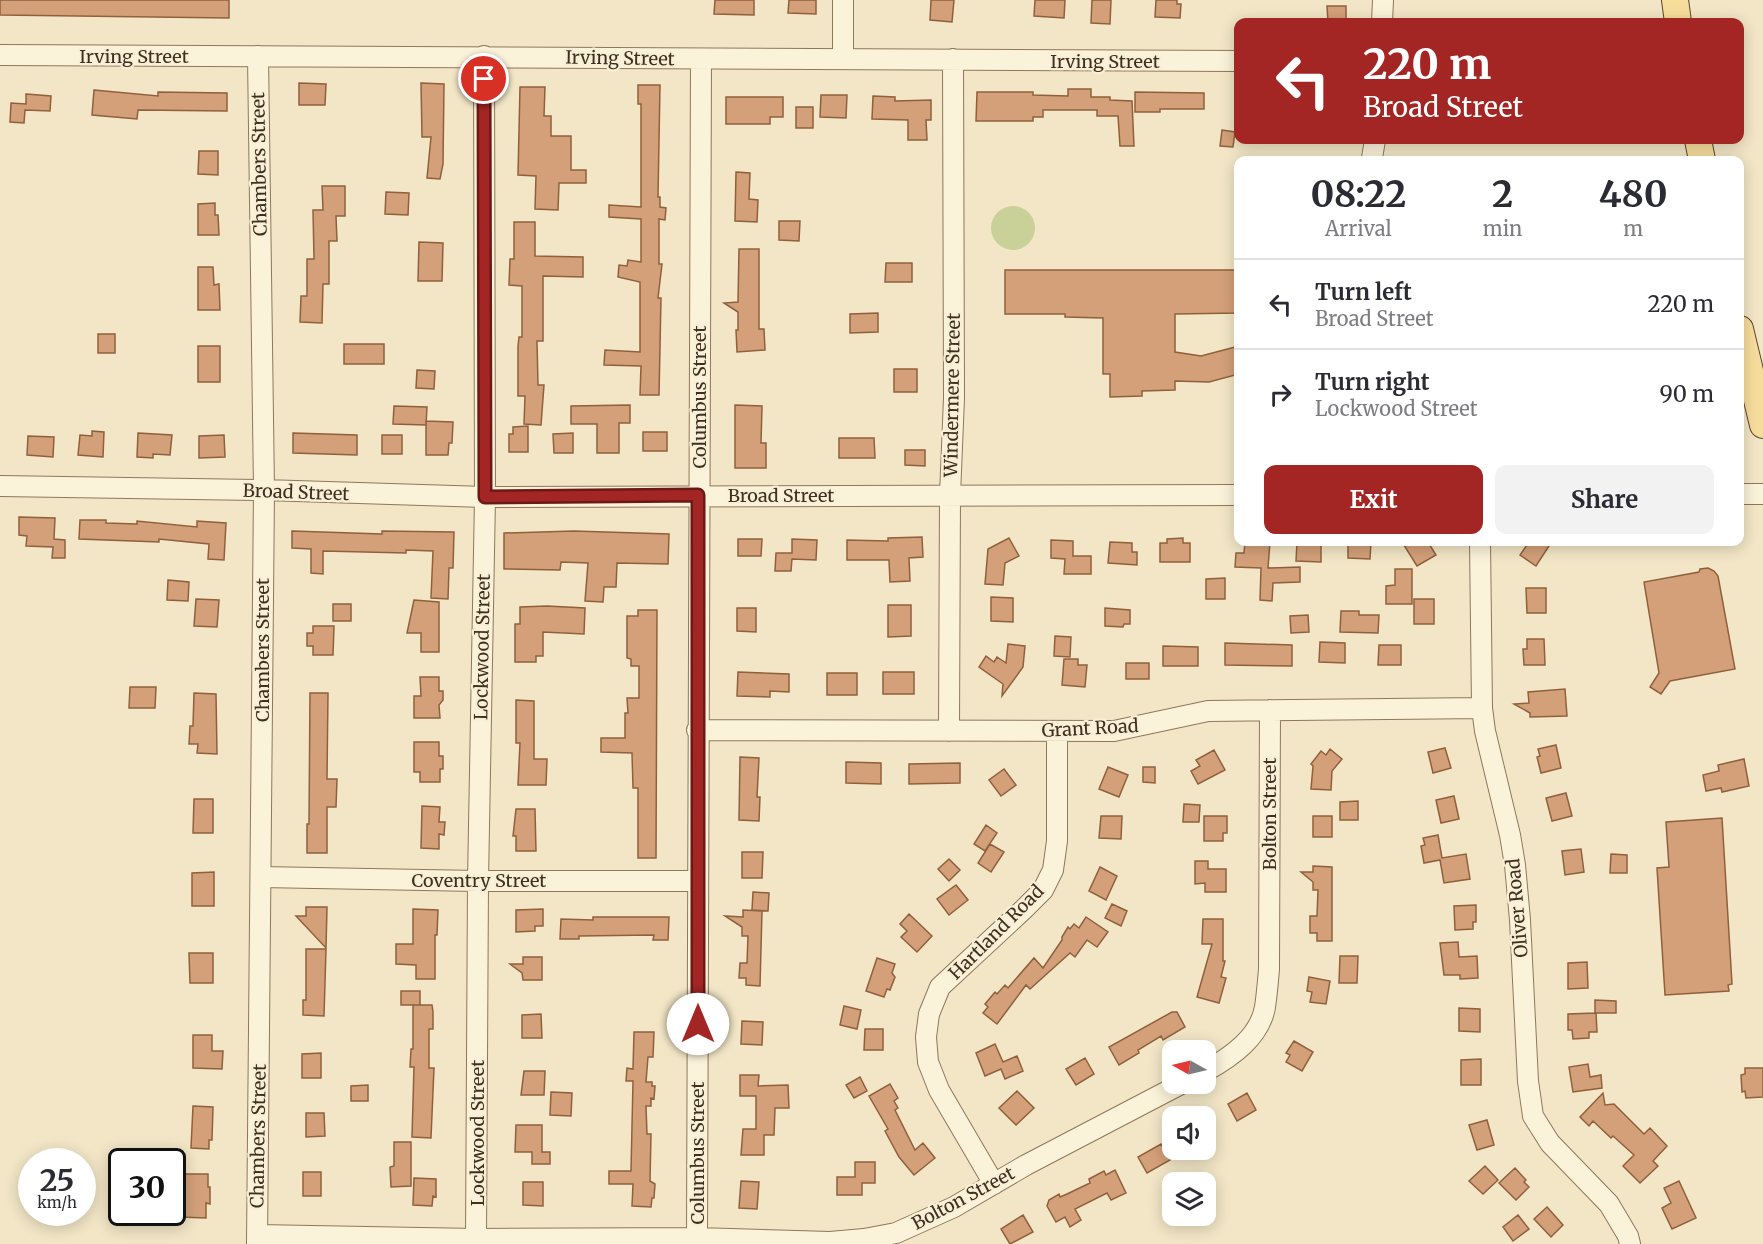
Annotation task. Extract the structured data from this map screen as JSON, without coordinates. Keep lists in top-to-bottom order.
{
  "streets": {
    "street": [
      "Irving Street",
      "Chambers Street",
      "Windermere Street",
      "Columbus Street",
      "Broad Street",
      "Lockwood Street",
      "Grant Road",
      "Bolton Street",
      "Coventry Street",
      "Oliver Road",
      "Hartland Road"
    ]
  },
  "crossings": [
    ["Irving Street", "Chambers Street"],
    ["Irving Street", "Windermere Street"],
    ["Irving Street", "Columbus Street"],
    ["Irving Street", "Lockwood Street"],
    ["Chambers Street", "Broad Street"],
    ["Chambers Street", "Bolton Street"],
    ["Chambers Street", "Coventry Street"],
    ["Windermere Street", "Broad Street"],
    ["Windermere Street", "Grant Road"],
    ["Columbus Street", "Broad Street"],
    ["Columbus Street", "Grant Road"],
    ["Columbus Street", "Bolton Street"],
    ["Columbus Street", "Coventry Street"],
    ["Broad Street", "Lockwood Street"],
    ["Lockwood Street", "Bolton Street"],
    ["Lockwood Street", "Coventry Street"],
    ["Grant Road", "Bolton Street"],
    ["Grant Road", "Oliver Road"],
    ["Grant Road", "Hartland Road"],
    ["Bolton Street", "Hartland Road"]
  ],
  "north": "left",
  "page": {
    "turn": ["220 m", "Broad Street"],
    "eta": [
      "08:22",
      "Arrival",
      "2",
      "min",
      "480",
      "m"
    ],
    "list": [
      {
        "name": "Turn left",
        "note": "Broad Street",
        "value": "220 m"
      },
      {
        "name": "Turn right",
        "note": "Lockwood Street",
        "value": "90 m"
      }
    ],
    "buttons": ["Exit", "Share"],
    "speed": "25 km/h",
    "limit": "30"
  }
}
